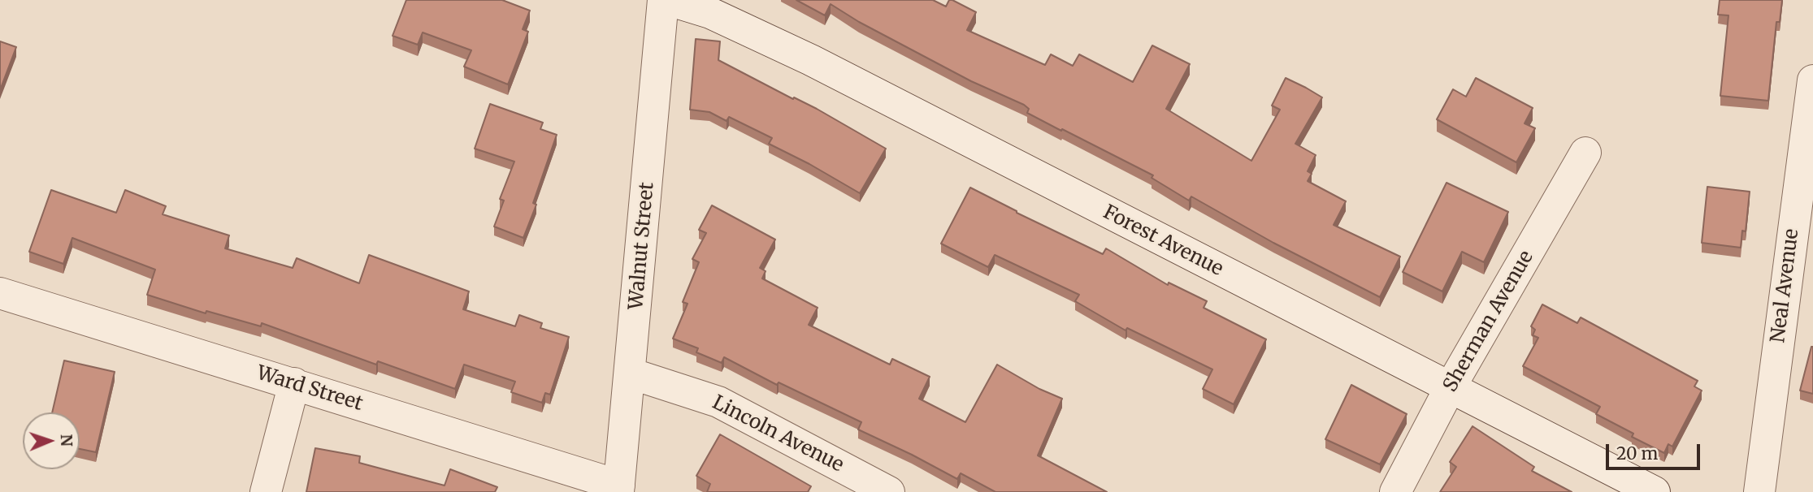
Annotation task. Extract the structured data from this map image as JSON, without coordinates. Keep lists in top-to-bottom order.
{
  "streets": {
    "street": [
      "Forest Avenue",
      "Walnut Street",
      "Neal Avenue",
      "Sherman Avenue",
      "Ward Street",
      "Lincoln Avenue"
    ]
  },
  "crossings": [
    ["Forest Avenue", "Sherman Avenue"],
    ["Walnut Street", "Ward Street"],
    ["Walnut Street", "Lincoln Avenue"]
  ],
  "scale_bar": "20 m",
  "north": "right"
}
